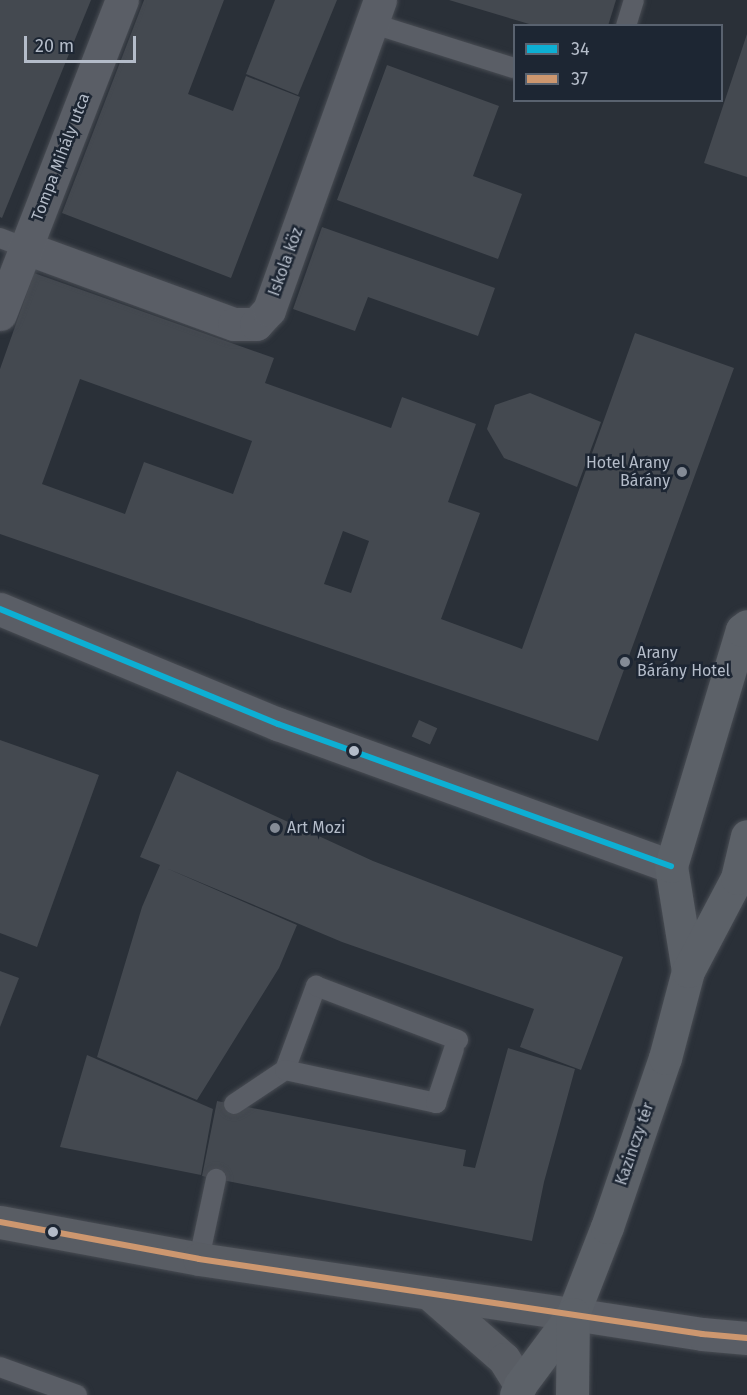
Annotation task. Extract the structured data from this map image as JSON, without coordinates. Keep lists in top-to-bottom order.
{
  "streets": {
    "main road": ["Kazinczy tér"],
    "street": ["Tompa Mihály utca", "Iskola köz"]
  },
  "crossings": [
    ["Tompa Mihály utca", "Iskola köz"]
  ],
  "places": ["Hotel Arany Bárány", "Arany Bárány Hotel", "Art Mozi"],
  "lines": ["transit line 34", "transit line 37"],
  "legend": ["34", "37"],
  "scale_bar": "20 m"
}
